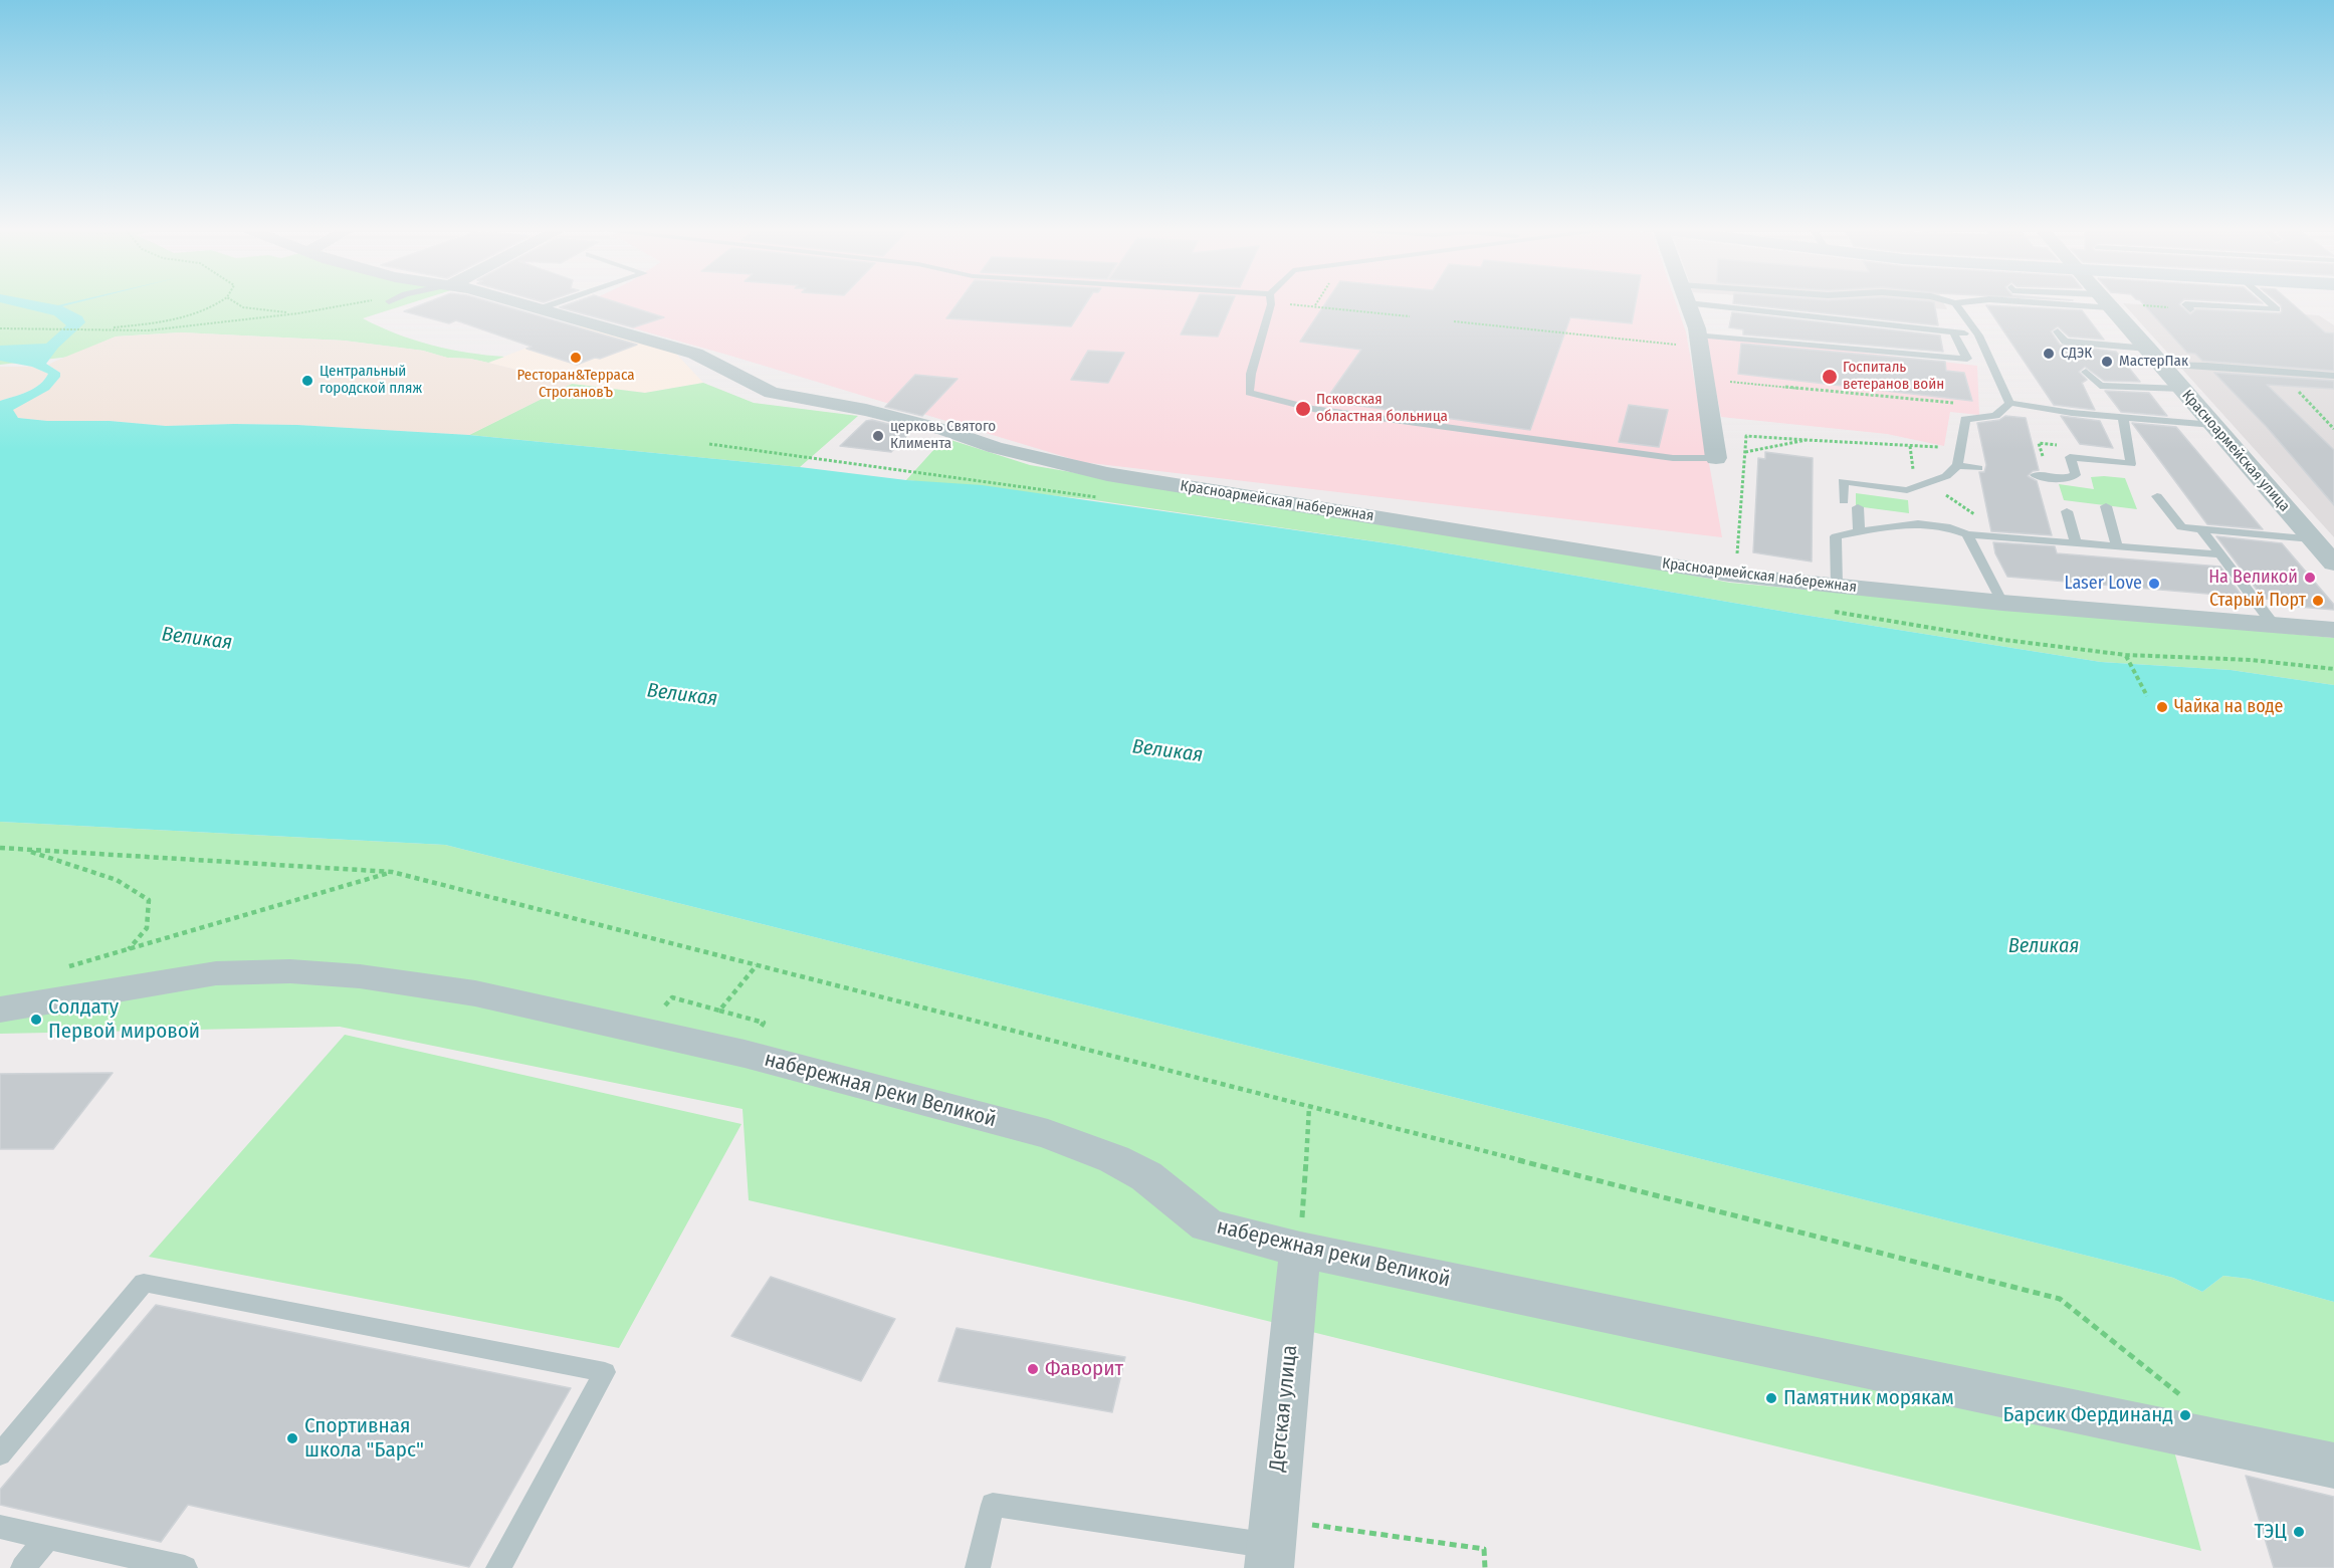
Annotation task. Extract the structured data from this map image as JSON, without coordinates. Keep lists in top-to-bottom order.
{
  "streets": {
    "street": [
      "Красноармейская улица",
      "Красноармейская набережная",
      "набережная реки Великой",
      "Детская улица"
    ]
  },
  "crossings": [
    ["набережная реки Великой", "Детская улица"]
  ],
  "water": ["Великая"],
  "places": [
    "СДЭК",
    "Ресторан&Терраса СтрогановЪ",
    "МастерПак",
    "Госпиталь ветеранов войн",
    "Центральный городской пляж",
    "Псковская областная больница",
    "церковь Святого Климента",
    "На Великой",
    "Laser Love",
    "Старый Порт",
    "Чайка на воде",
    "Солдату Первой мировой",
    "Фаворит",
    "Памятник морякам",
    "Барсик Фердинанд",
    "Спортивная школа \"Барс\"",
    "ТЭЦ"
  ]
}
